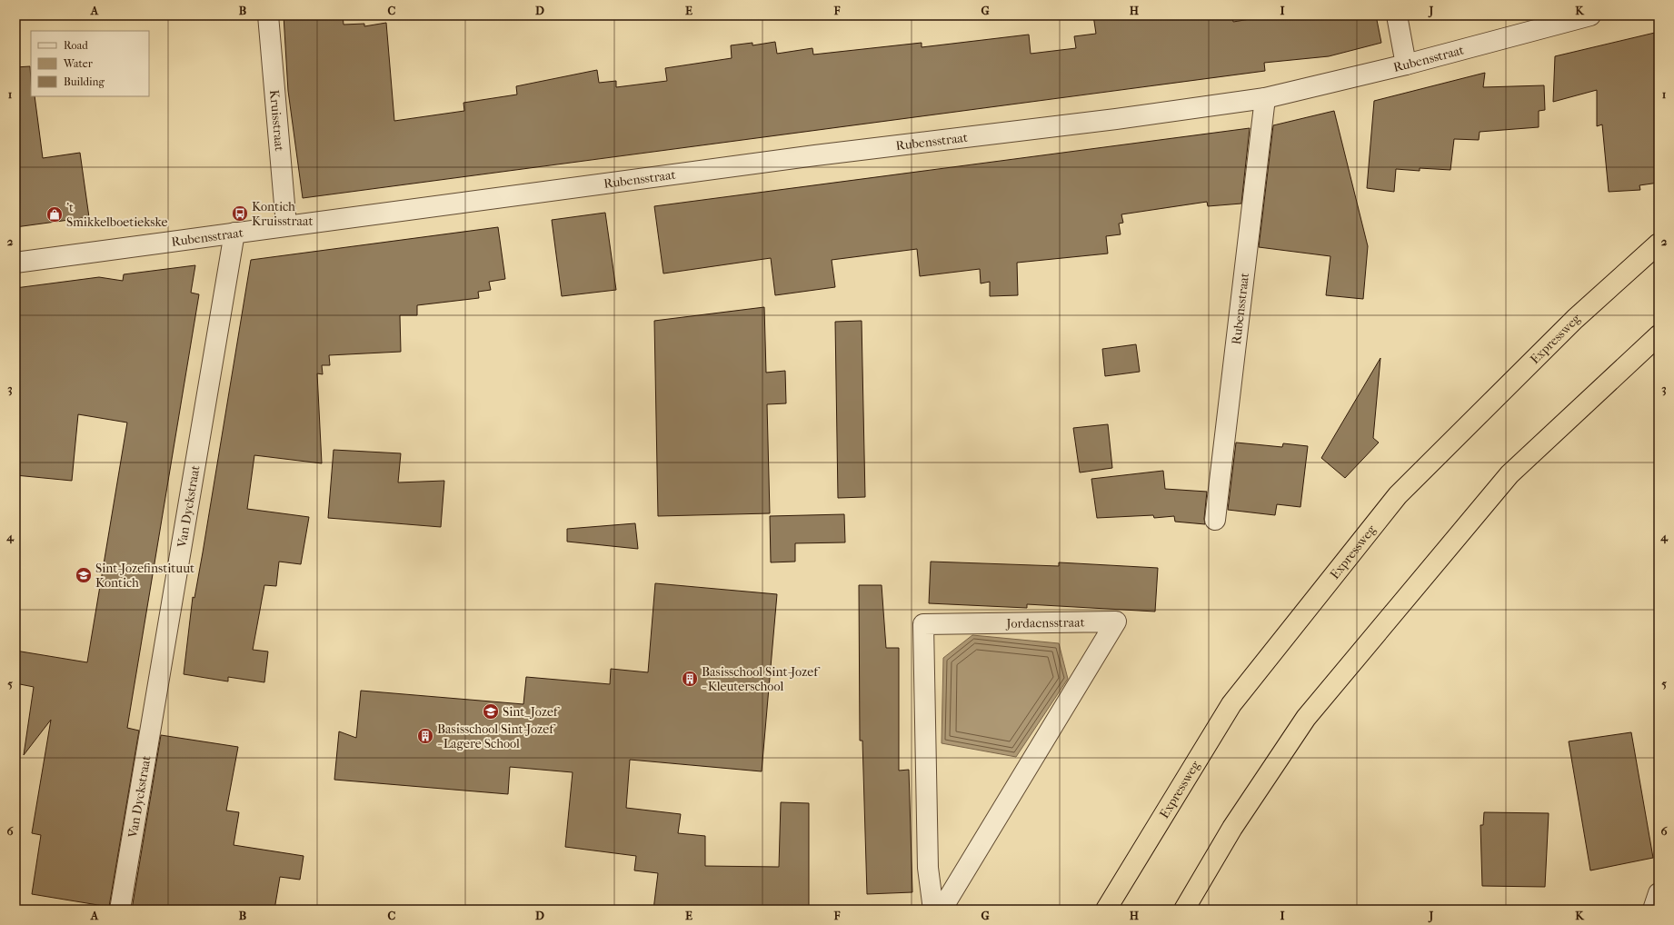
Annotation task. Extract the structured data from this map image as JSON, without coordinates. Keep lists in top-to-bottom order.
{
  "streets": {
    "highway": ["Expressweg"],
    "street": [
      "Rubensstraat",
      "Kruisstraat",
      "Van Dyckstraat",
      "Jordaensstraat"
    ]
  },
  "crossings": [
    ["Rubensstraat", "Kruisstraat"],
    ["Rubensstraat", "Van Dyckstraat"]
  ],
  "places": {
    "bus stop": ["Kontich Kruisstraat"],
    "shop": ["'t Smikkelboetiekske"],
    "school or university": ["Sint-Jozefinstituut Kontich", "Sint_Jozef"],
    "building": ["Basisschool Sint-Jozef - Kleuterschool", "Basisschool Sint-Jozef - Lagere School"]
  },
  "legend": ["Road", "Water", "Building"],
  "grid": {
    "columns": [
      "A",
      "B",
      "C",
      "D",
      "E",
      "F",
      "G",
      "H",
      "I",
      "J",
      "K"
    ],
    "rows": [
      "1",
      "2",
      "3",
      "4",
      "5",
      "6"
    ]
  }
}
